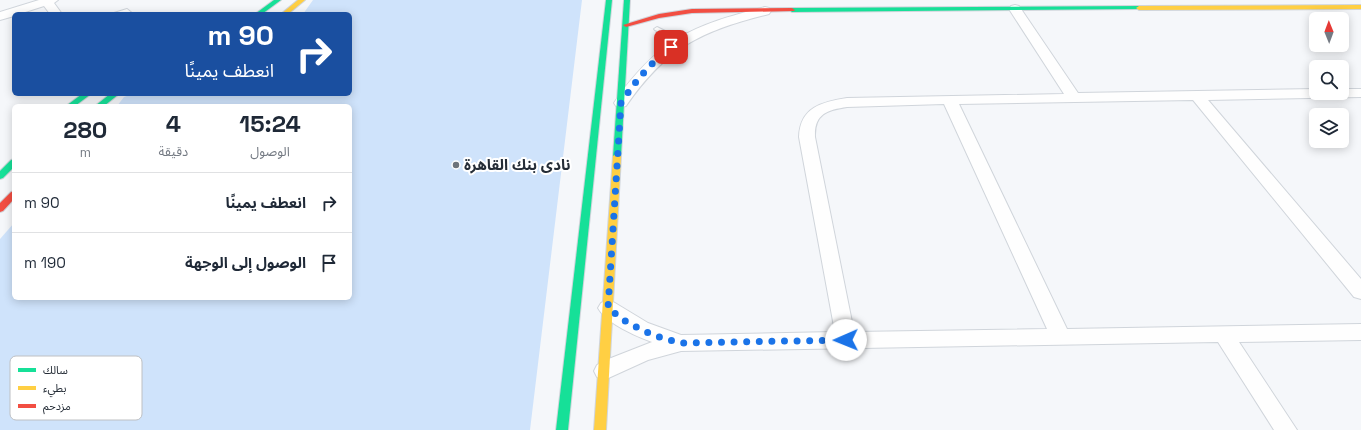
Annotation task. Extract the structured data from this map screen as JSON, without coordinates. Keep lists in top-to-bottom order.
{
  "places": ["نادى بنك القاهرة"],
  "legend": ["سالك", "بطيء", "مزدحم"],
  "north": "top",
  "page": {
    "turn": ["90 m", "انعطف يمينًا"],
    "eta": [
      "15:24",
      "الوصول",
      "4",
      "دقيقة",
      "280",
      "m"
    ],
    "list": [
      {
        "name": "انعطف يمينًا",
        "value": "90 m"
      },
      {
        "name": "الوصول إلى الوجهة",
        "value": "190 m"
      }
    ]
  }
}
